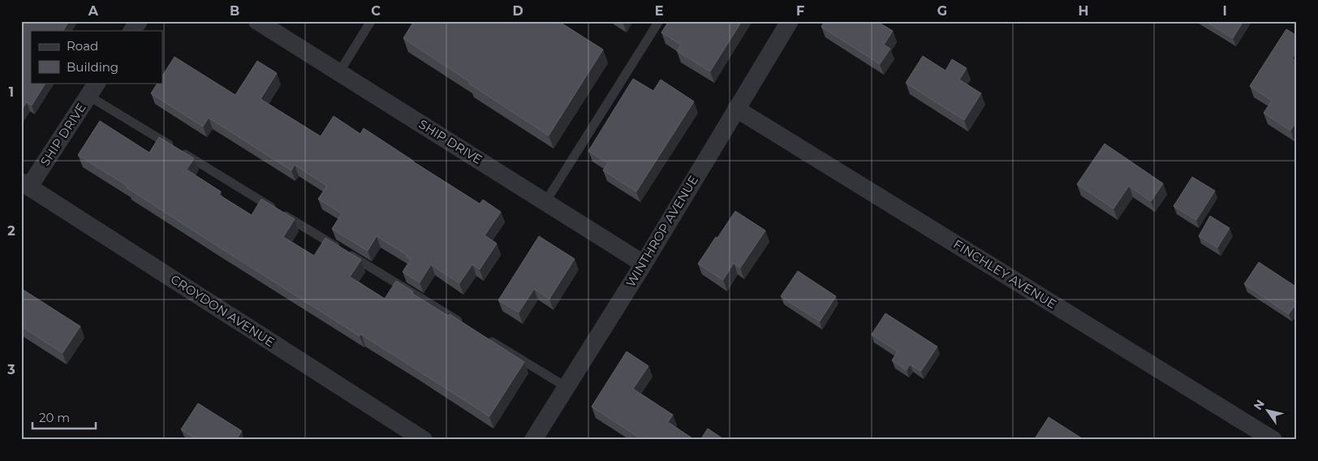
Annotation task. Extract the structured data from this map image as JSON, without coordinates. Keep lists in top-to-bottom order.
{
  "streets": {
    "street": [
      "SHIP DRIVE",
      "WINTHROP AVENUE",
      "FINCHLEY AVENUE",
      "CROYDON AVENUE"
    ]
  },
  "crossings": [
    ["SHIP DRIVE", "WINTHROP AVENUE"],
    ["SHIP DRIVE", "CROYDON AVENUE"],
    ["WINTHROP AVENUE", "FINCHLEY AVENUE"]
  ],
  "legend": ["Road", "Building"],
  "scale_bar": "20 m",
  "north": "top left",
  "grid": {
    "columns": [
      "A",
      "B",
      "C",
      "D",
      "E",
      "F",
      "G",
      "H",
      "I"
    ],
    "rows": ["1", "2", "3"]
  }
}
